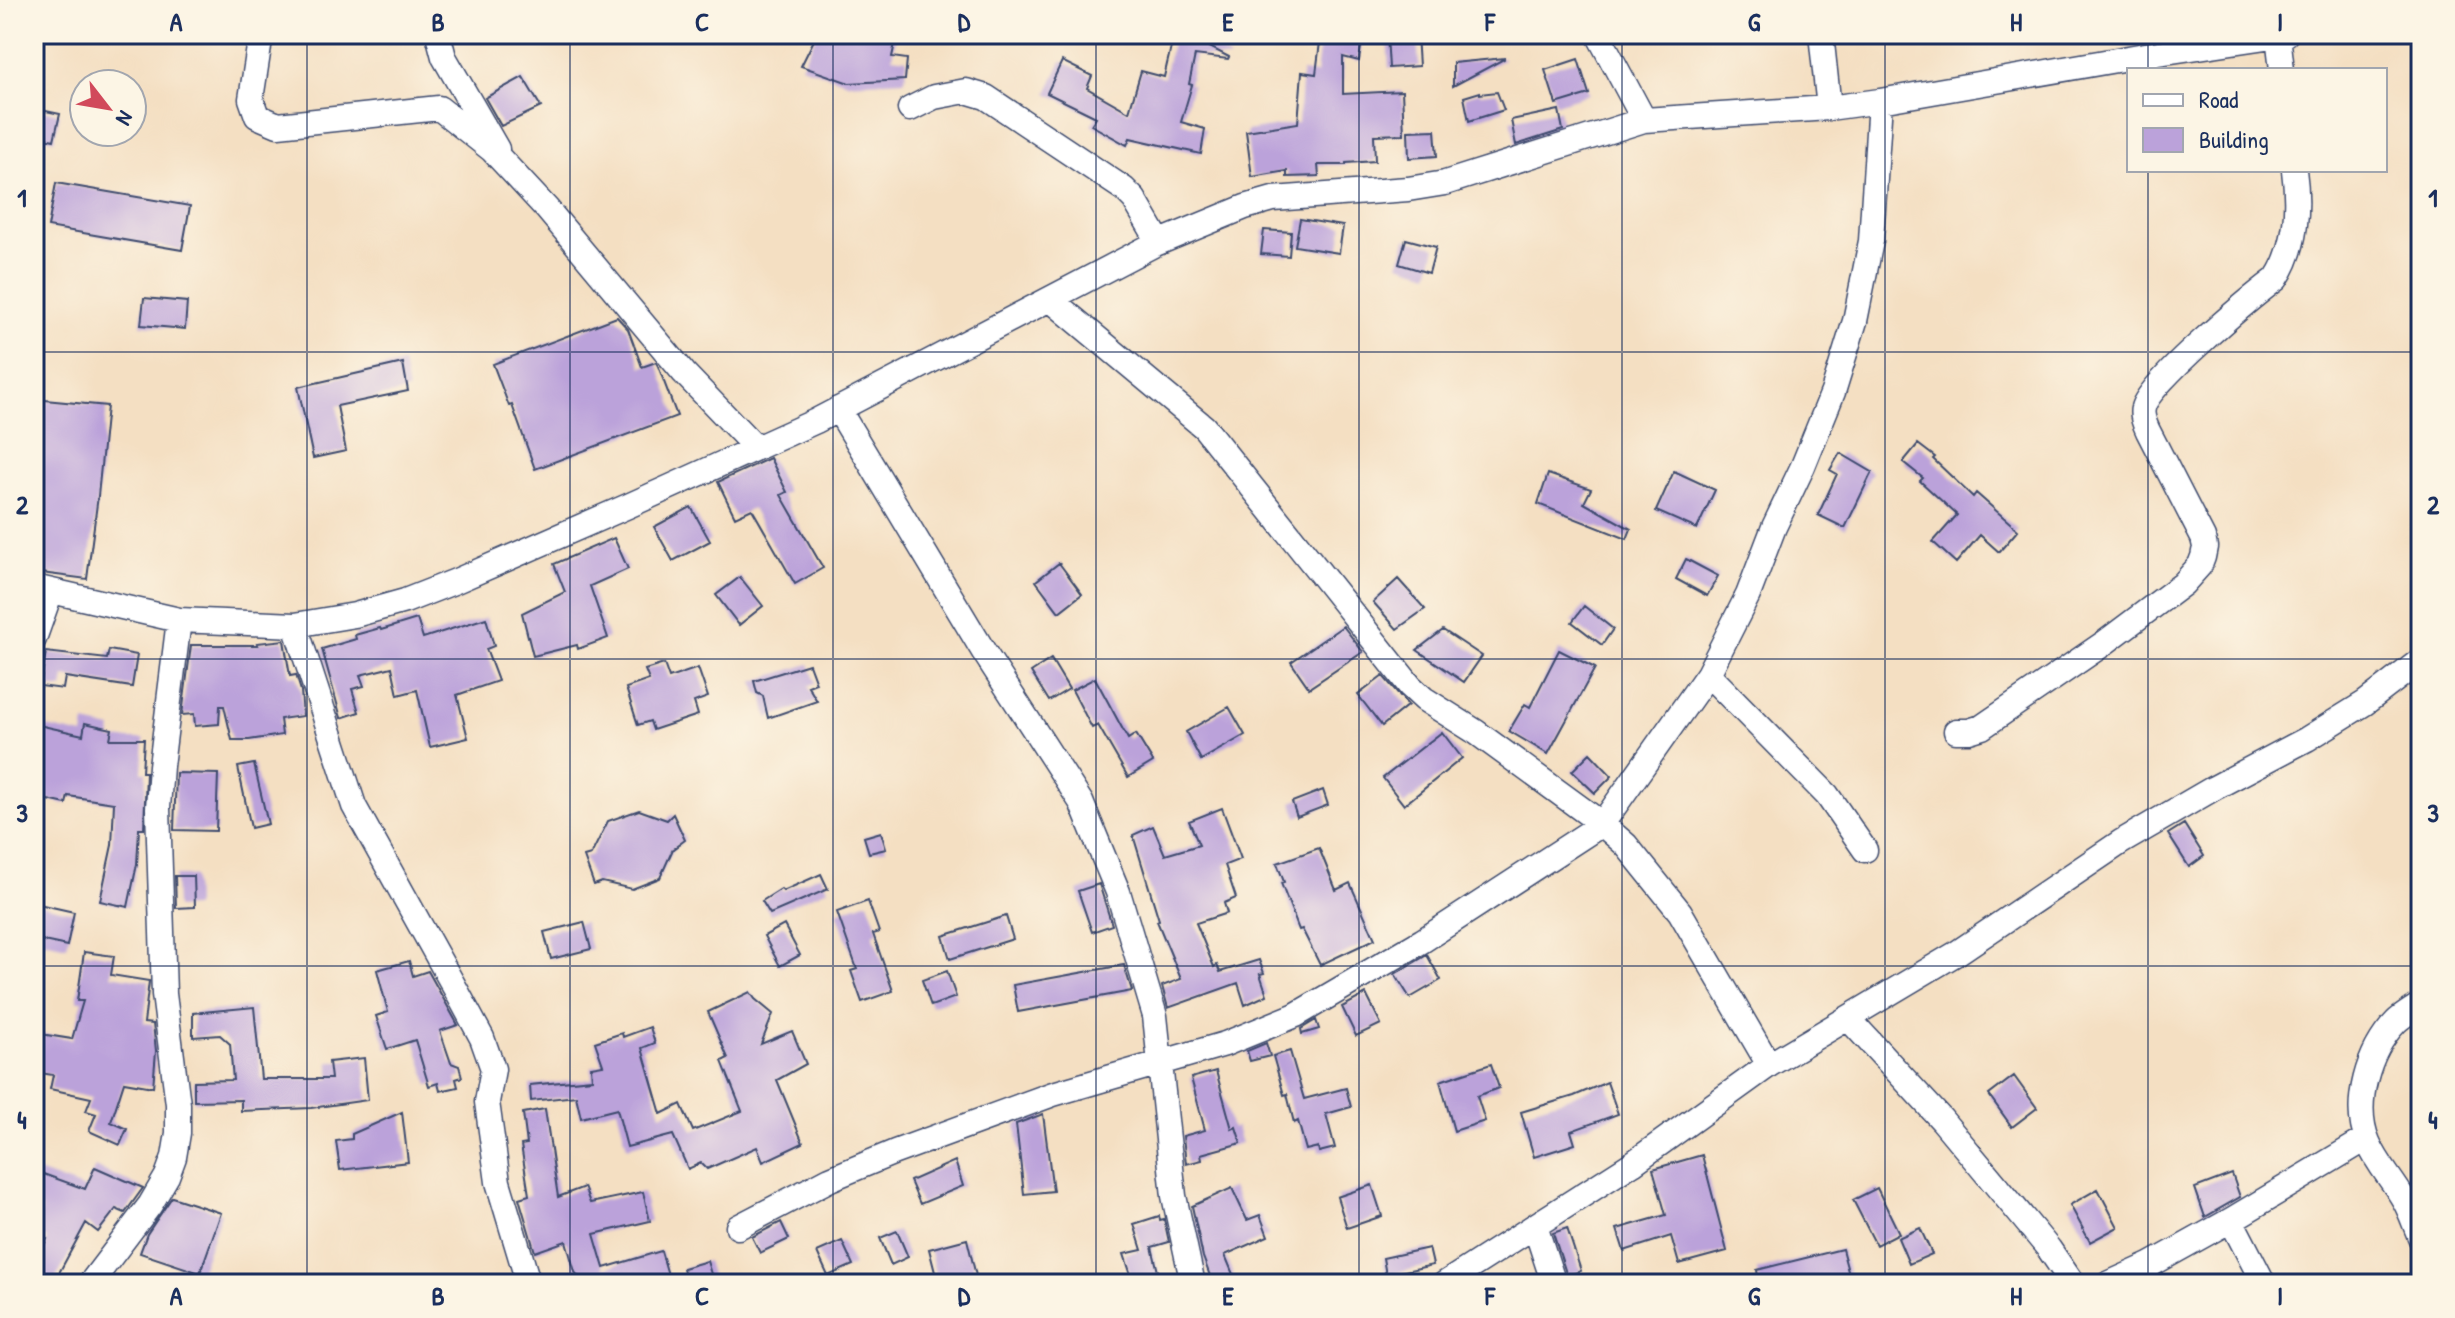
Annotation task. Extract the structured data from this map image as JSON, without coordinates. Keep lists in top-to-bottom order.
{
  "legend": ["Road", "Building"],
  "north": "bottom right",
  "grid": {
    "columns": [
      "A",
      "B",
      "C",
      "D",
      "E",
      "F",
      "G",
      "H",
      "I"
    ],
    "rows": [
      "1",
      "2",
      "3",
      "4"
    ]
  }
}
